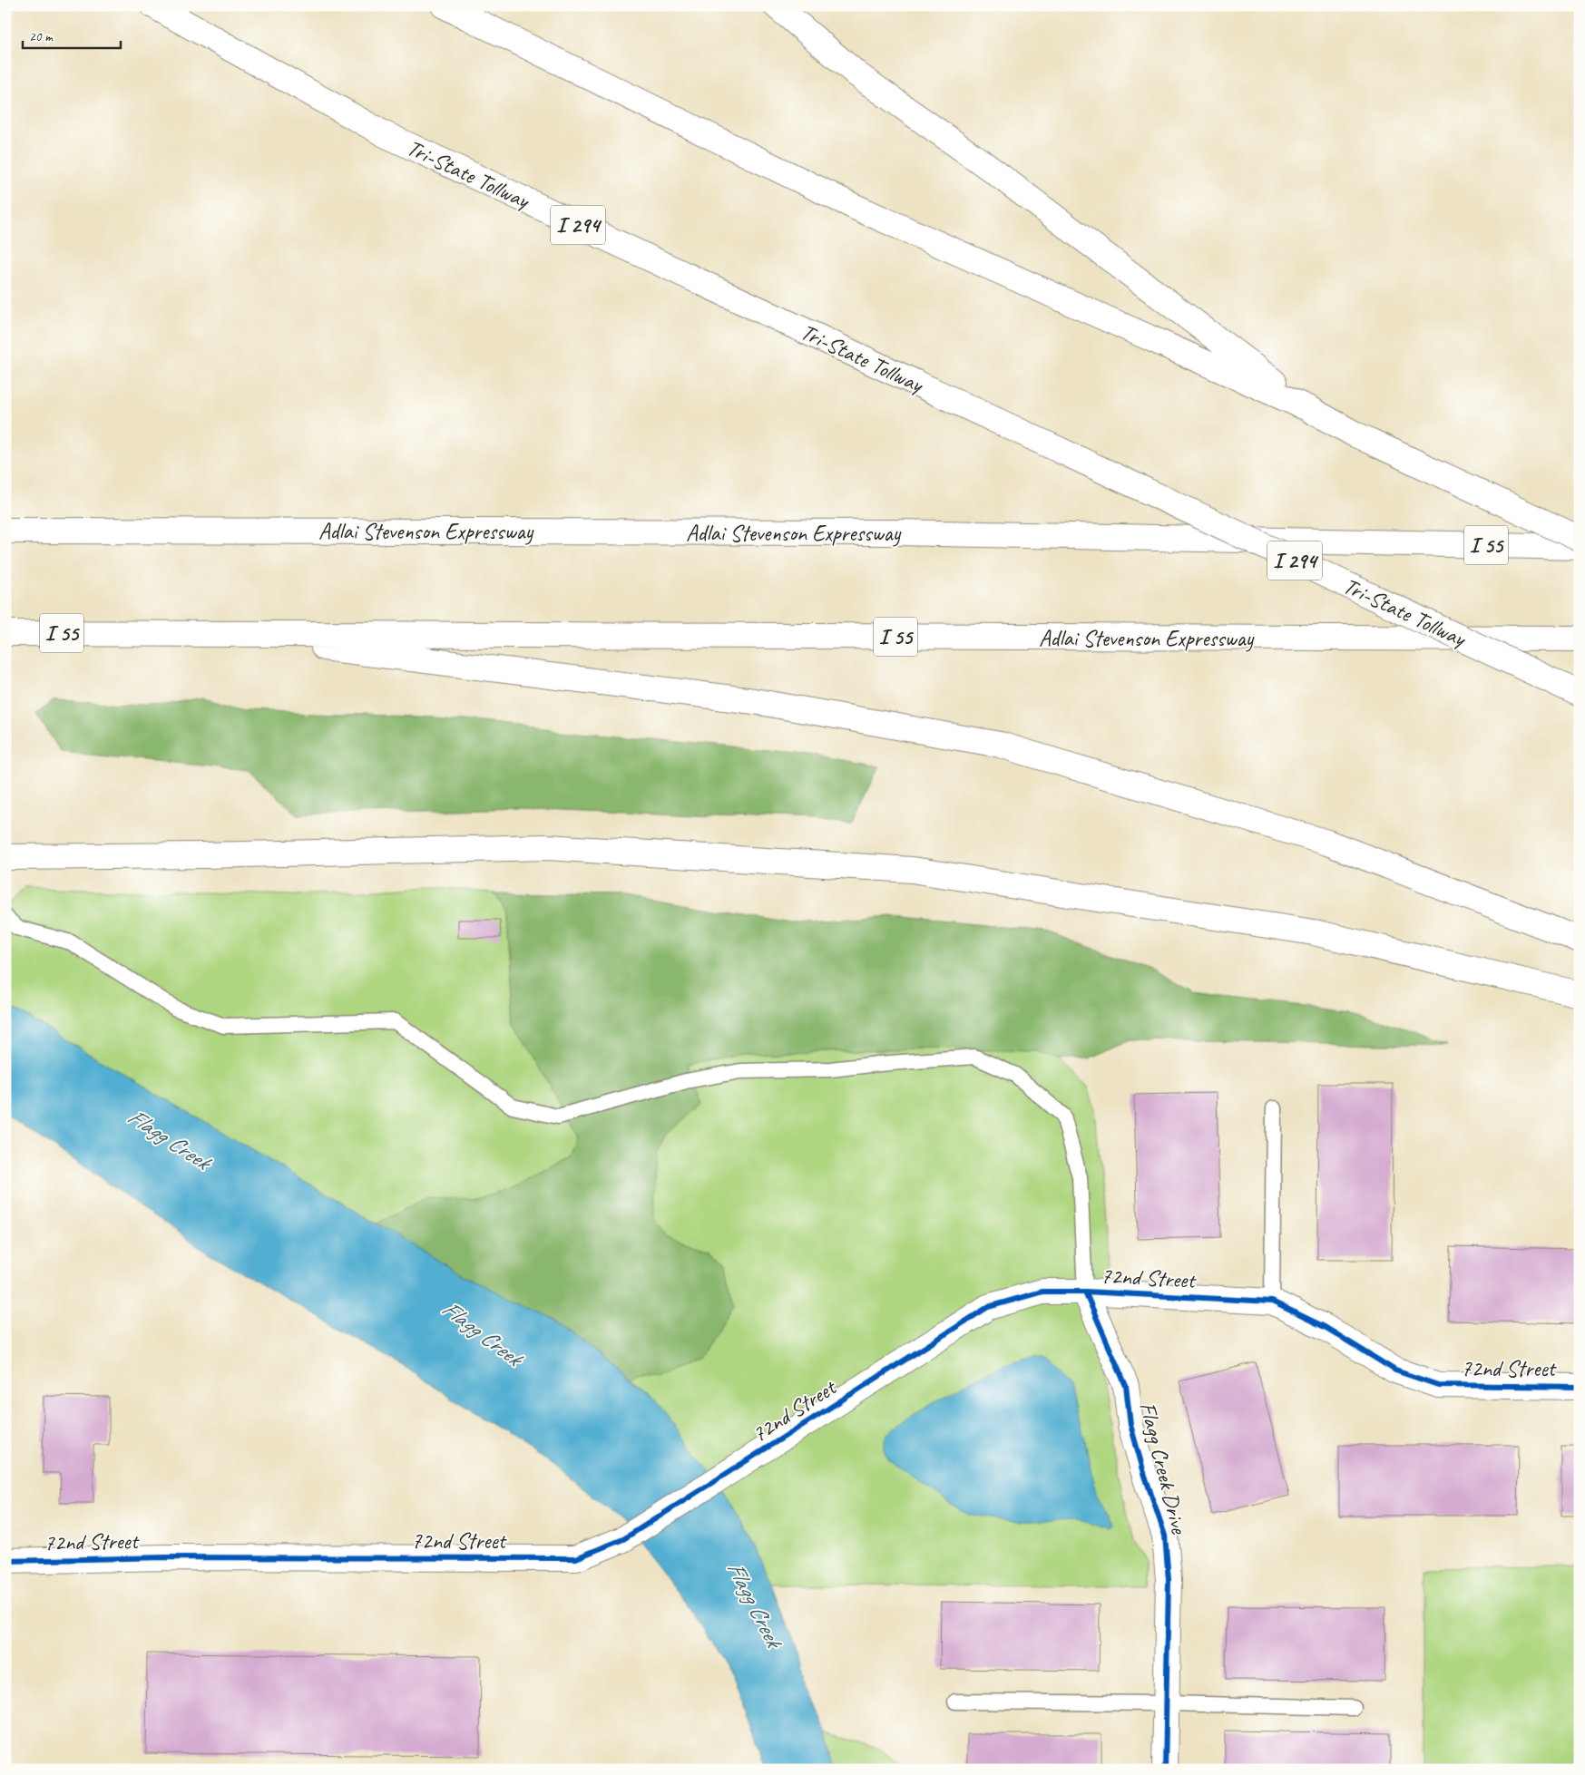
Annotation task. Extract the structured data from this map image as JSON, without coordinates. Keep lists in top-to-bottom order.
{
  "streets": {
    "main road": [
      "Tri-State Tollway",
      "I 294",
      "Adlai Stevenson Expressway",
      "I 55",
      "72nd Street",
      "Flagg Creek Drive"
    ]
  },
  "crossings": [
    ["72nd Street", "Flagg Creek Drive"]
  ],
  "water": ["Flagg Creek"],
  "scale_bar": "20 m"
}
